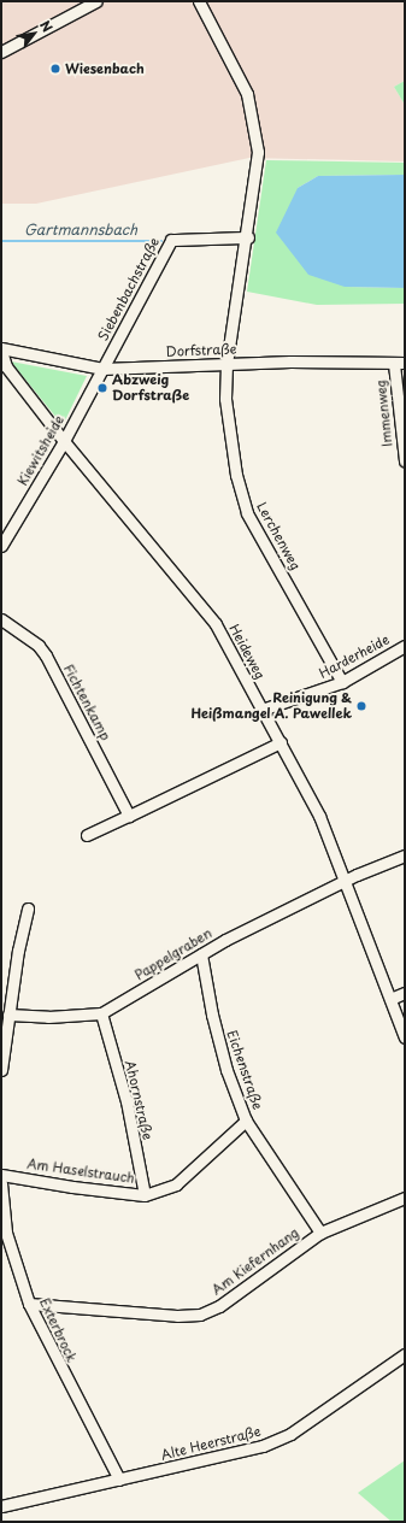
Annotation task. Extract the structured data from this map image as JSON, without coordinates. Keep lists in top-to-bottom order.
{
  "streets": {
    "street": [
      "Siebenbachstraße",
      "Dorfstraße",
      "Immenweg",
      "Kiewitsheide",
      "Lerchenweg",
      "Heideweg",
      "Harderheide",
      "Fichtenkamp",
      "Pappelgraben",
      "Eichenstraße",
      "Ahornstraße",
      "Am Haselstrauch",
      "Am Kiefernhang",
      "Exterbrock",
      "Alte Heerstraße"
    ]
  },
  "crossings": [
    ["Siebenbachstraße", "Dorfstraße"],
    ["Siebenbachstraße", "Kiewitsheide"],
    ["Dorfstraße", "Immenweg"],
    ["Dorfstraße", "Kiewitsheide"],
    ["Dorfstraße", "Lerchenweg"],
    ["Dorfstraße", "Heideweg"],
    ["Kiewitsheide", "Heideweg"],
    ["Lerchenweg", "Harderheide"],
    ["Heideweg", "Harderheide"],
    ["Heideweg", "Pappelgraben"],
    ["Pappelgraben", "Eichenstraße"],
    ["Pappelgraben", "Ahornstraße"],
    ["Eichenstraße", "Am Haselstrauch"],
    ["Eichenstraße", "Am Kiefernhang"],
    ["Ahornstraße", "Am Haselstrauch"],
    ["Am Kiefernhang", "Exterbrock"],
    ["Exterbrock", "Alte Heerstraße"]
  ],
  "water": ["Gartmannsbach"],
  "places": ["Wiesenbach", "Abzweig Dorfstraße", "Reinigung & Heißmangel A. Pawellek"],
  "north": "top right"
}
